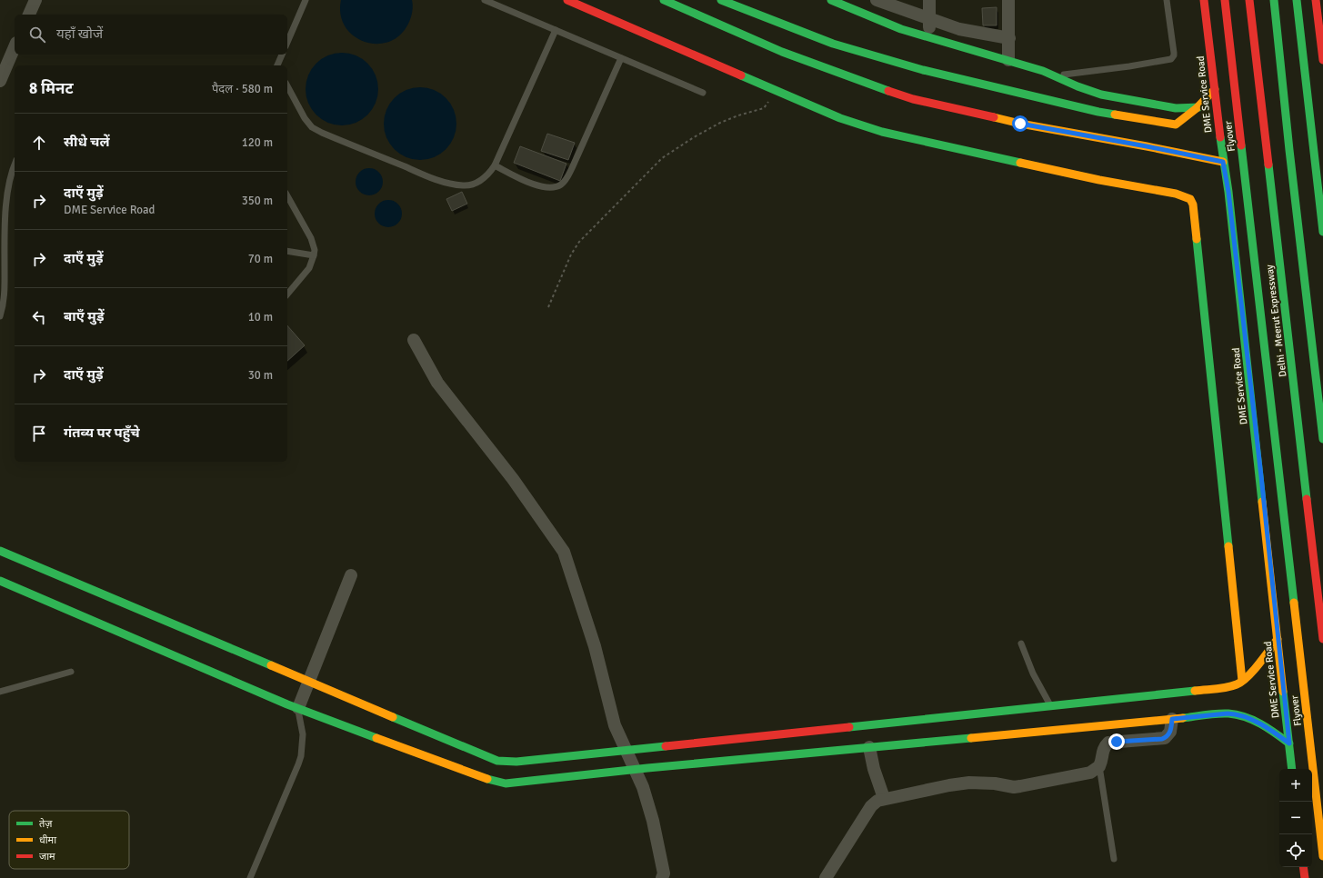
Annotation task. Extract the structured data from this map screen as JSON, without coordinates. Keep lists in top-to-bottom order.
{
  "streets": {
    "main road": ["DME Service Road", "Flyover", "Delhi - Meerut Expressway"]
  },
  "legend": ["तेज़", "धीमा", "जाम"],
  "page": {
    "search": "यहाँ खोजें",
    "heading": ["8 मिनट", "पैदल · 580 m"],
    "list": [
      ["सीधे चलें", "120 m"],
      ["दाएँ मुड़ें", "DME Service Road", "350 m"],
      ["दाएँ मुड़ें", "70 m"],
      ["बाएँ मुड़ें", "10 m"],
      ["दाएँ मुड़ें", "30 m"],
      "गंतव्य पर पहुँचे"
    ],
    "map_buttons": ["+", "−"]
  }
}
